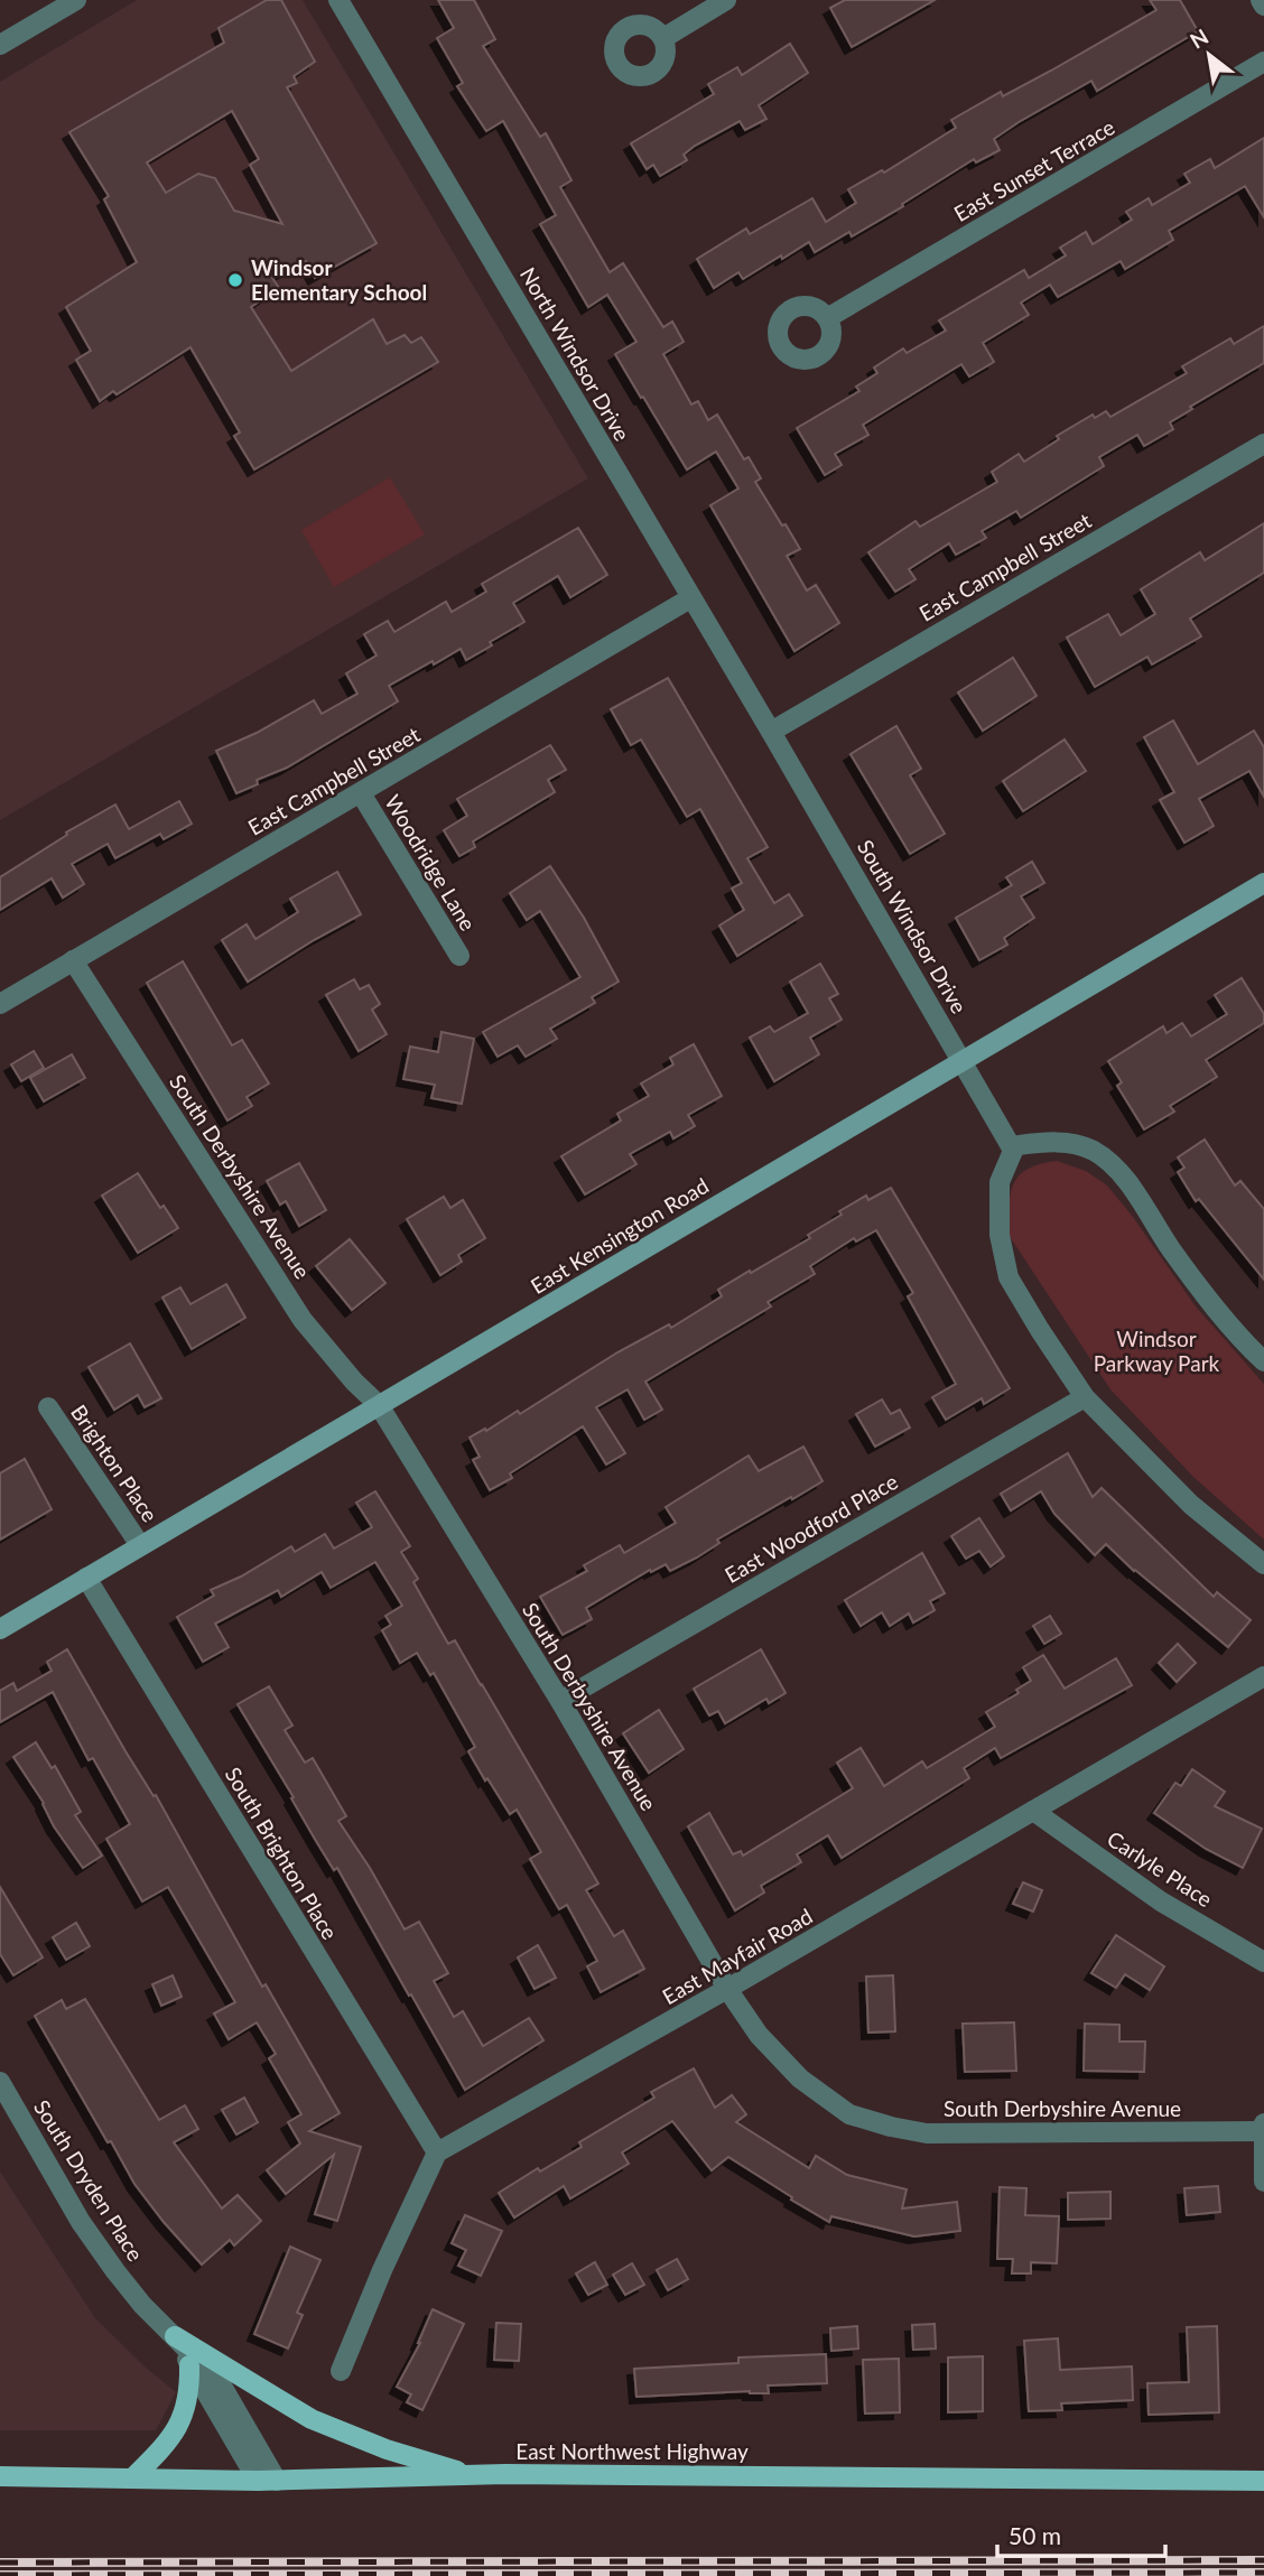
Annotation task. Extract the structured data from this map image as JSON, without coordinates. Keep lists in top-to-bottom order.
{
  "streets": {
    "main road": ["East Kensington Road", "East Northwest Highway"],
    "street": [
      "East Sunset Terrace",
      "North Windsor Drive",
      "East Campbell Street",
      "Woodridge Lane",
      "South Windsor Drive",
      "South Derbyshire Avenue",
      "Brighton Place",
      "East Woodford Place",
      "South Brighton Place",
      "Carlyle Place",
      "East Mayfair Road",
      "South Dryden Place"
    ]
  },
  "crossings": [
    ["North Windsor Drive", "East Campbell Street"],
    ["North Windsor Drive", "South Windsor Drive"],
    ["East Campbell Street", "Woodridge Lane"],
    ["East Campbell Street", "South Windsor Drive"],
    ["East Campbell Street", "South Derbyshire Avenue"],
    ["South Windsor Drive", "East Kensington Road"],
    ["South Derbyshire Avenue", "East Kensington Road"],
    ["South Derbyshire Avenue", "East Woodford Place"],
    ["South Derbyshire Avenue", "East Mayfair Road"],
    ["East Kensington Road", "Brighton Place"],
    ["East Kensington Road", "South Brighton Place"],
    ["South Brighton Place", "East Mayfair Road"],
    ["Carlyle Place", "East Mayfair Road"],
    ["South Dryden Place", "East Northwest Highway"]
  ],
  "parks": ["Windsor Parkway Park"],
  "places": ["Windsor Elementary School"],
  "scale_bar": "50 m",
  "north": "top left"
}
